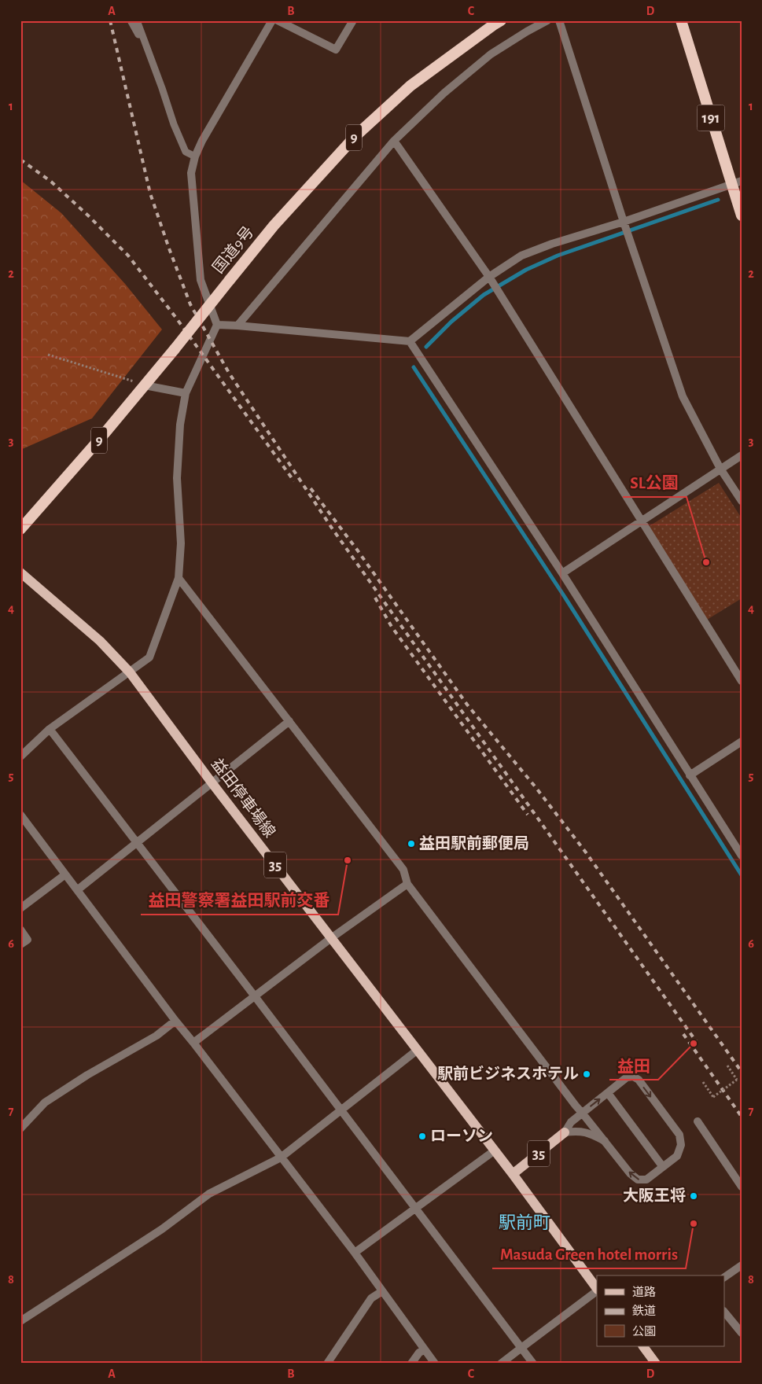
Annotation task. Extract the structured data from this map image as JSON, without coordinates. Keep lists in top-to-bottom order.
{
  "streets": {
    "highway": ["191", "9", "国道9号"],
    "main road": ["益田停車場線", "35"]
  },
  "crossings": [
    ["益田停車場線", "35"]
  ],
  "districts": ["駅前町"],
  "places": [
    "SL公園",
    "益田駅前郵便局",
    "益田警察署益田駅前交番",
    "益田",
    "駅前ビジネスホテル",
    "ローソン",
    "大阪王将",
    "Masuda Green hotel morris"
  ],
  "legend": ["道路", "鉄道", "公園"],
  "grid": {
    "columns": [
      "A",
      "B",
      "C",
      "D"
    ],
    "rows": [
      "1",
      "2",
      "3",
      "4",
      "5",
      "6",
      "7",
      "8"
    ]
  }
}
